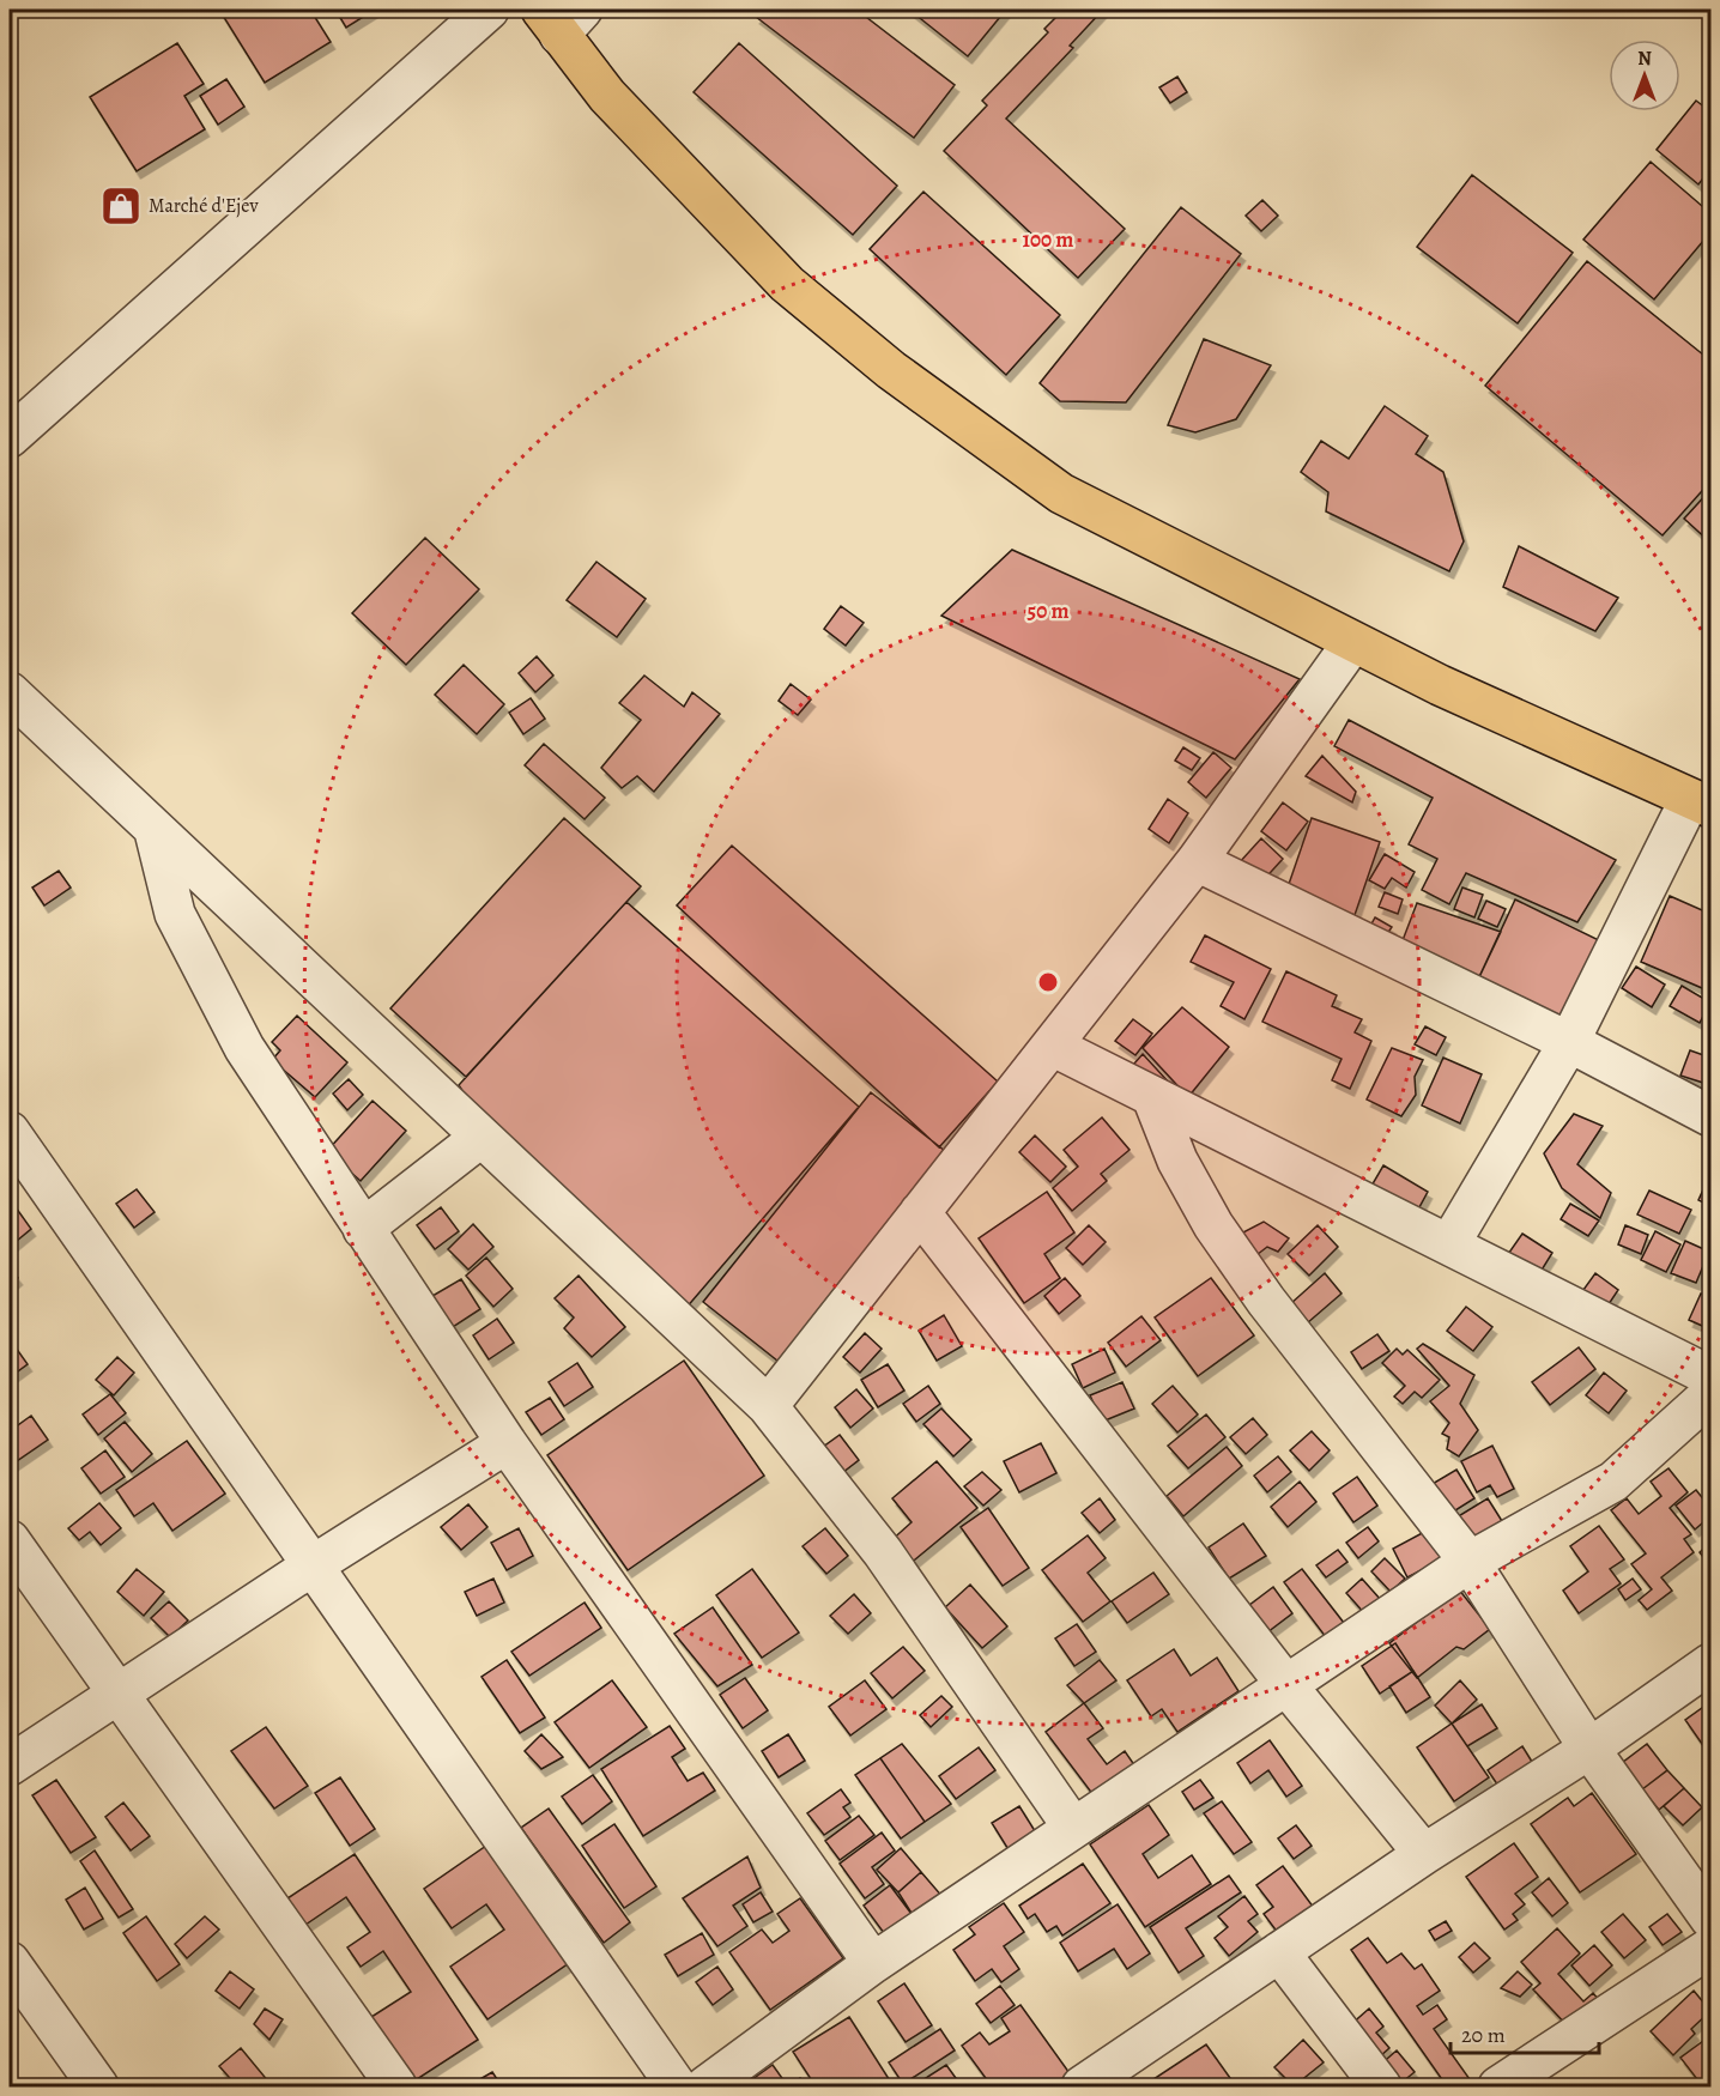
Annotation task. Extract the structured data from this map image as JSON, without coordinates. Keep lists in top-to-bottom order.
{
  "places": {
    "shop": ["Marché d'Ejev"]
  },
  "scale_bar": "20 m",
  "north": "top",
  "rings": ["100 m", "50 m"]
}
